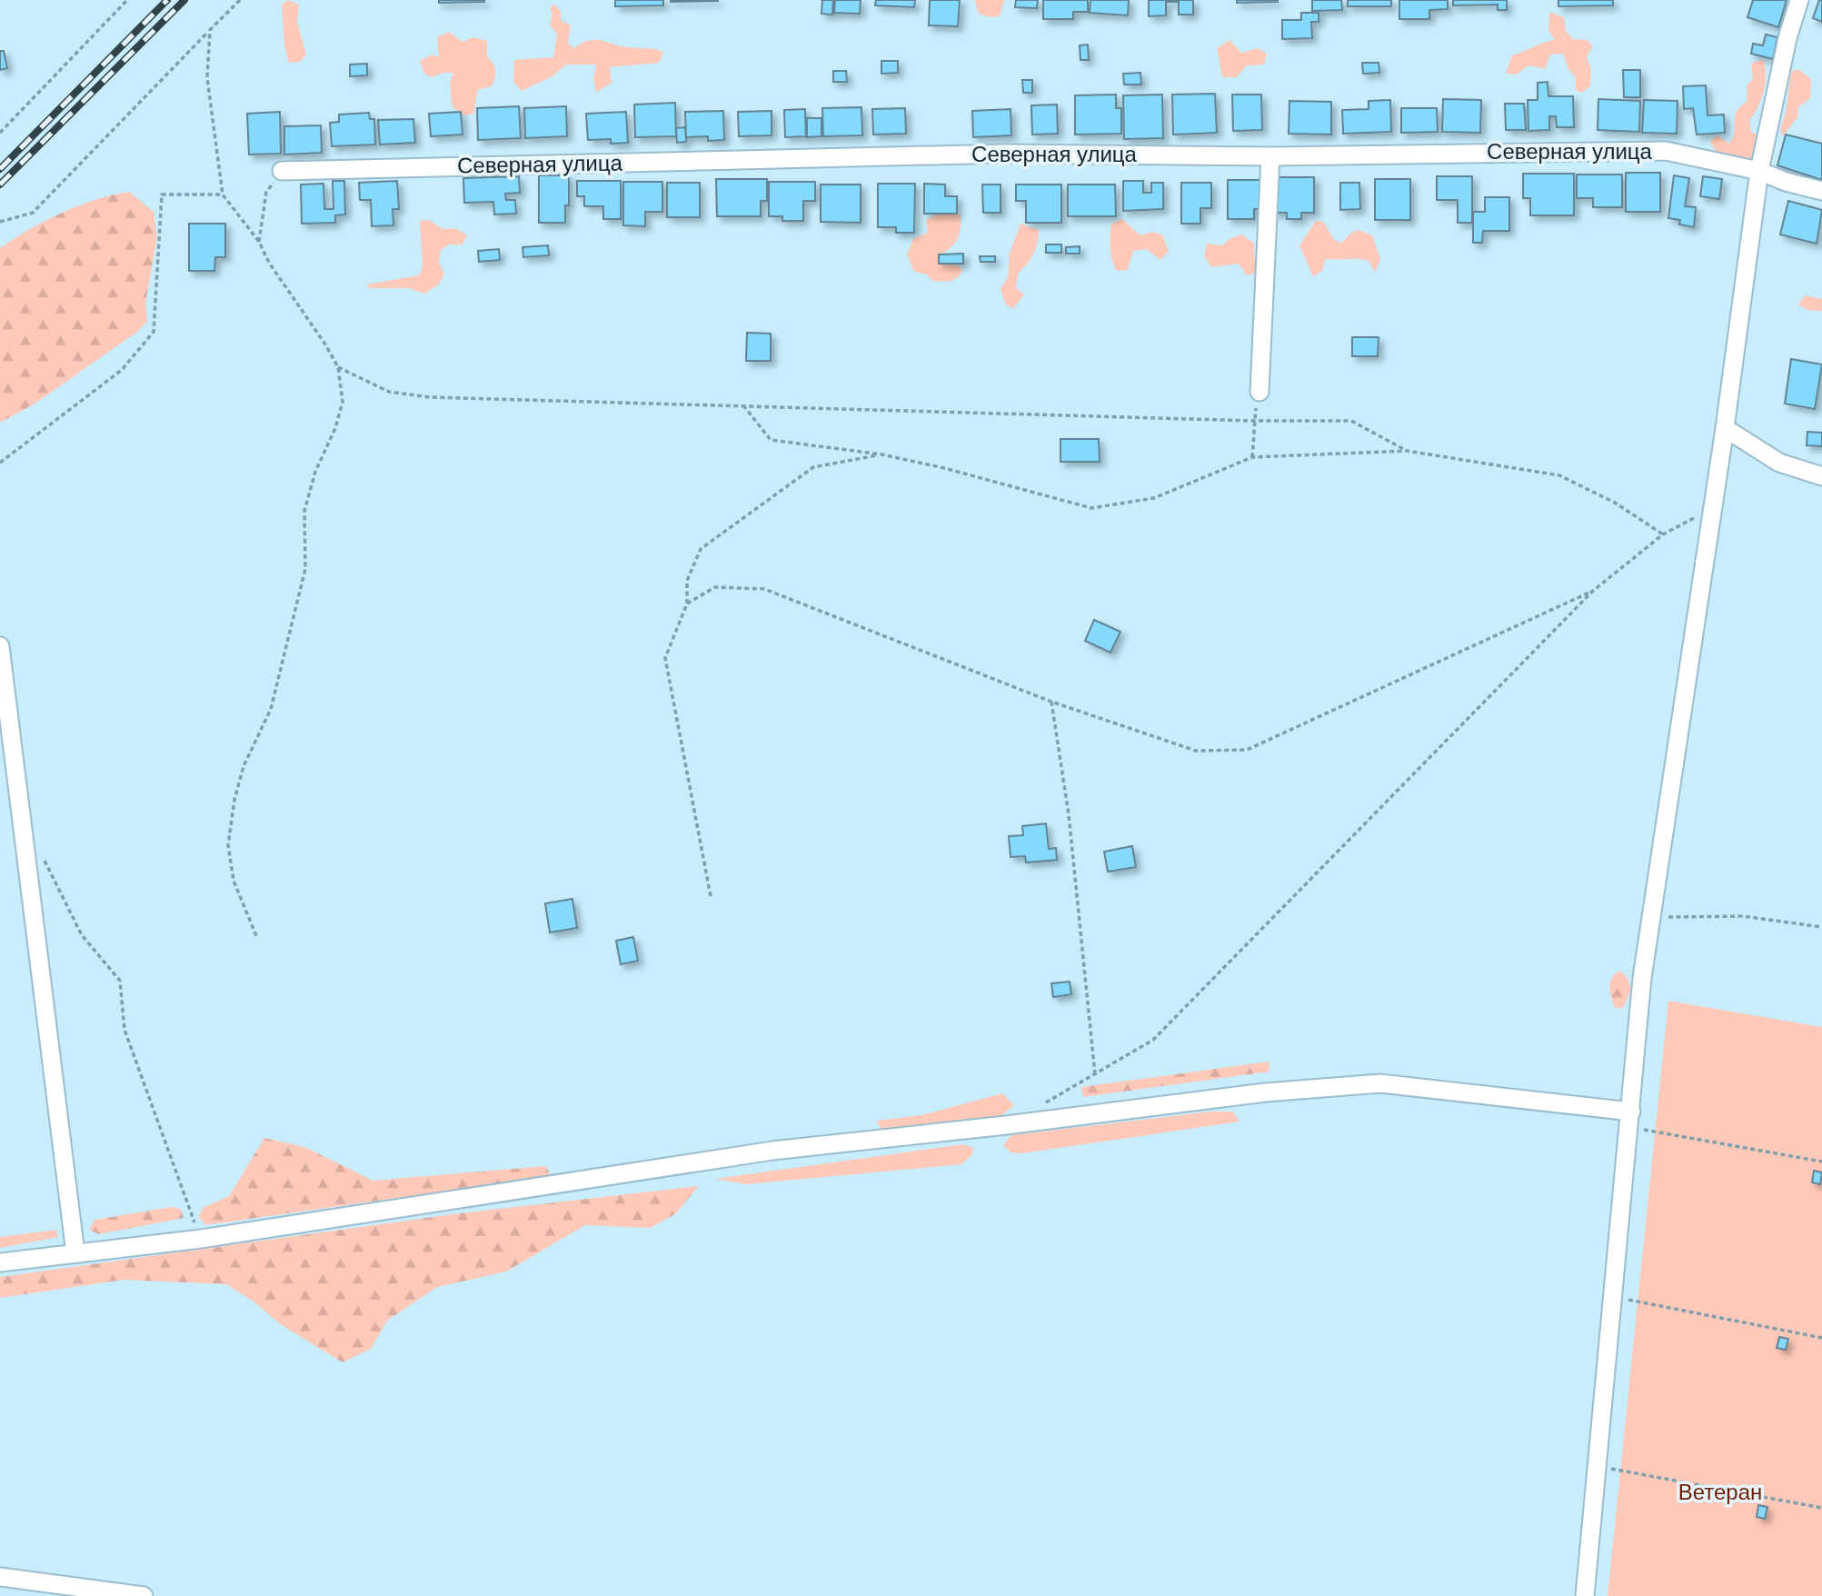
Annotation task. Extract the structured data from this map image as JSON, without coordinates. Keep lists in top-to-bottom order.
{
  "streets": {
    "street": ["Северная улица"]
  },
  "parks": ["Ветеран"]
}
